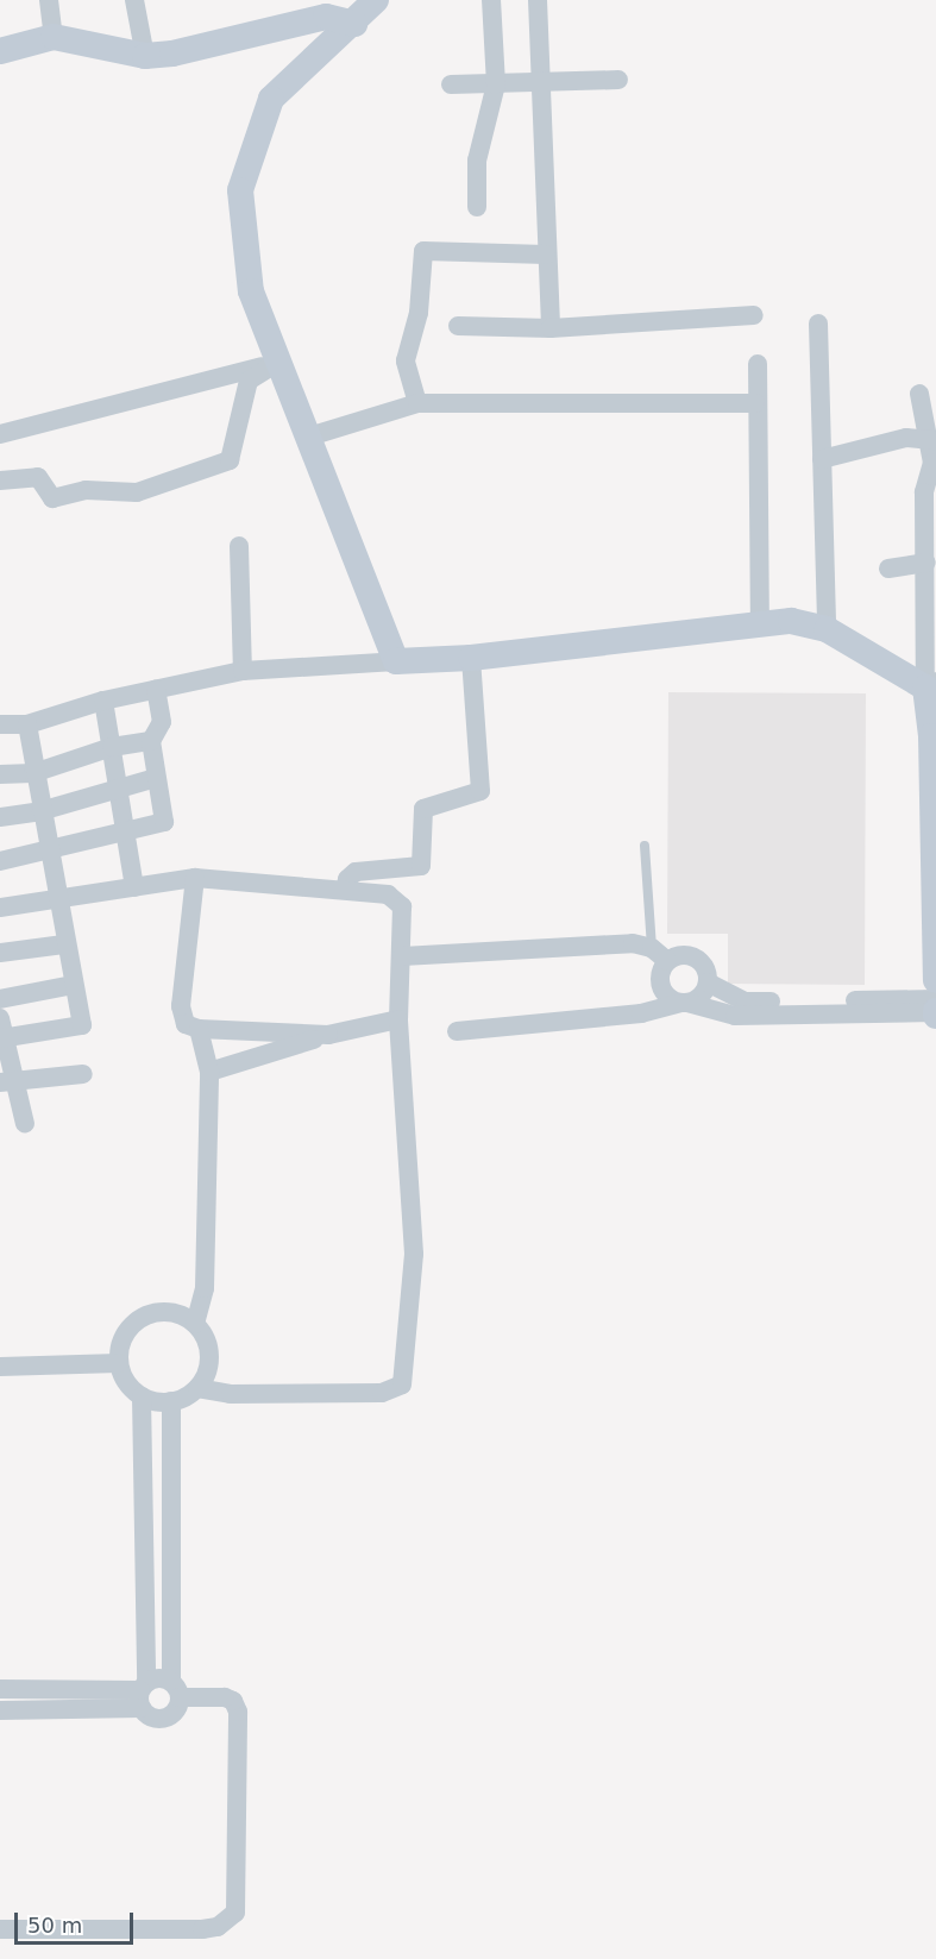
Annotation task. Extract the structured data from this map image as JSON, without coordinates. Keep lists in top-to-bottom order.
{
  "scale_bar": "50 m"
}
